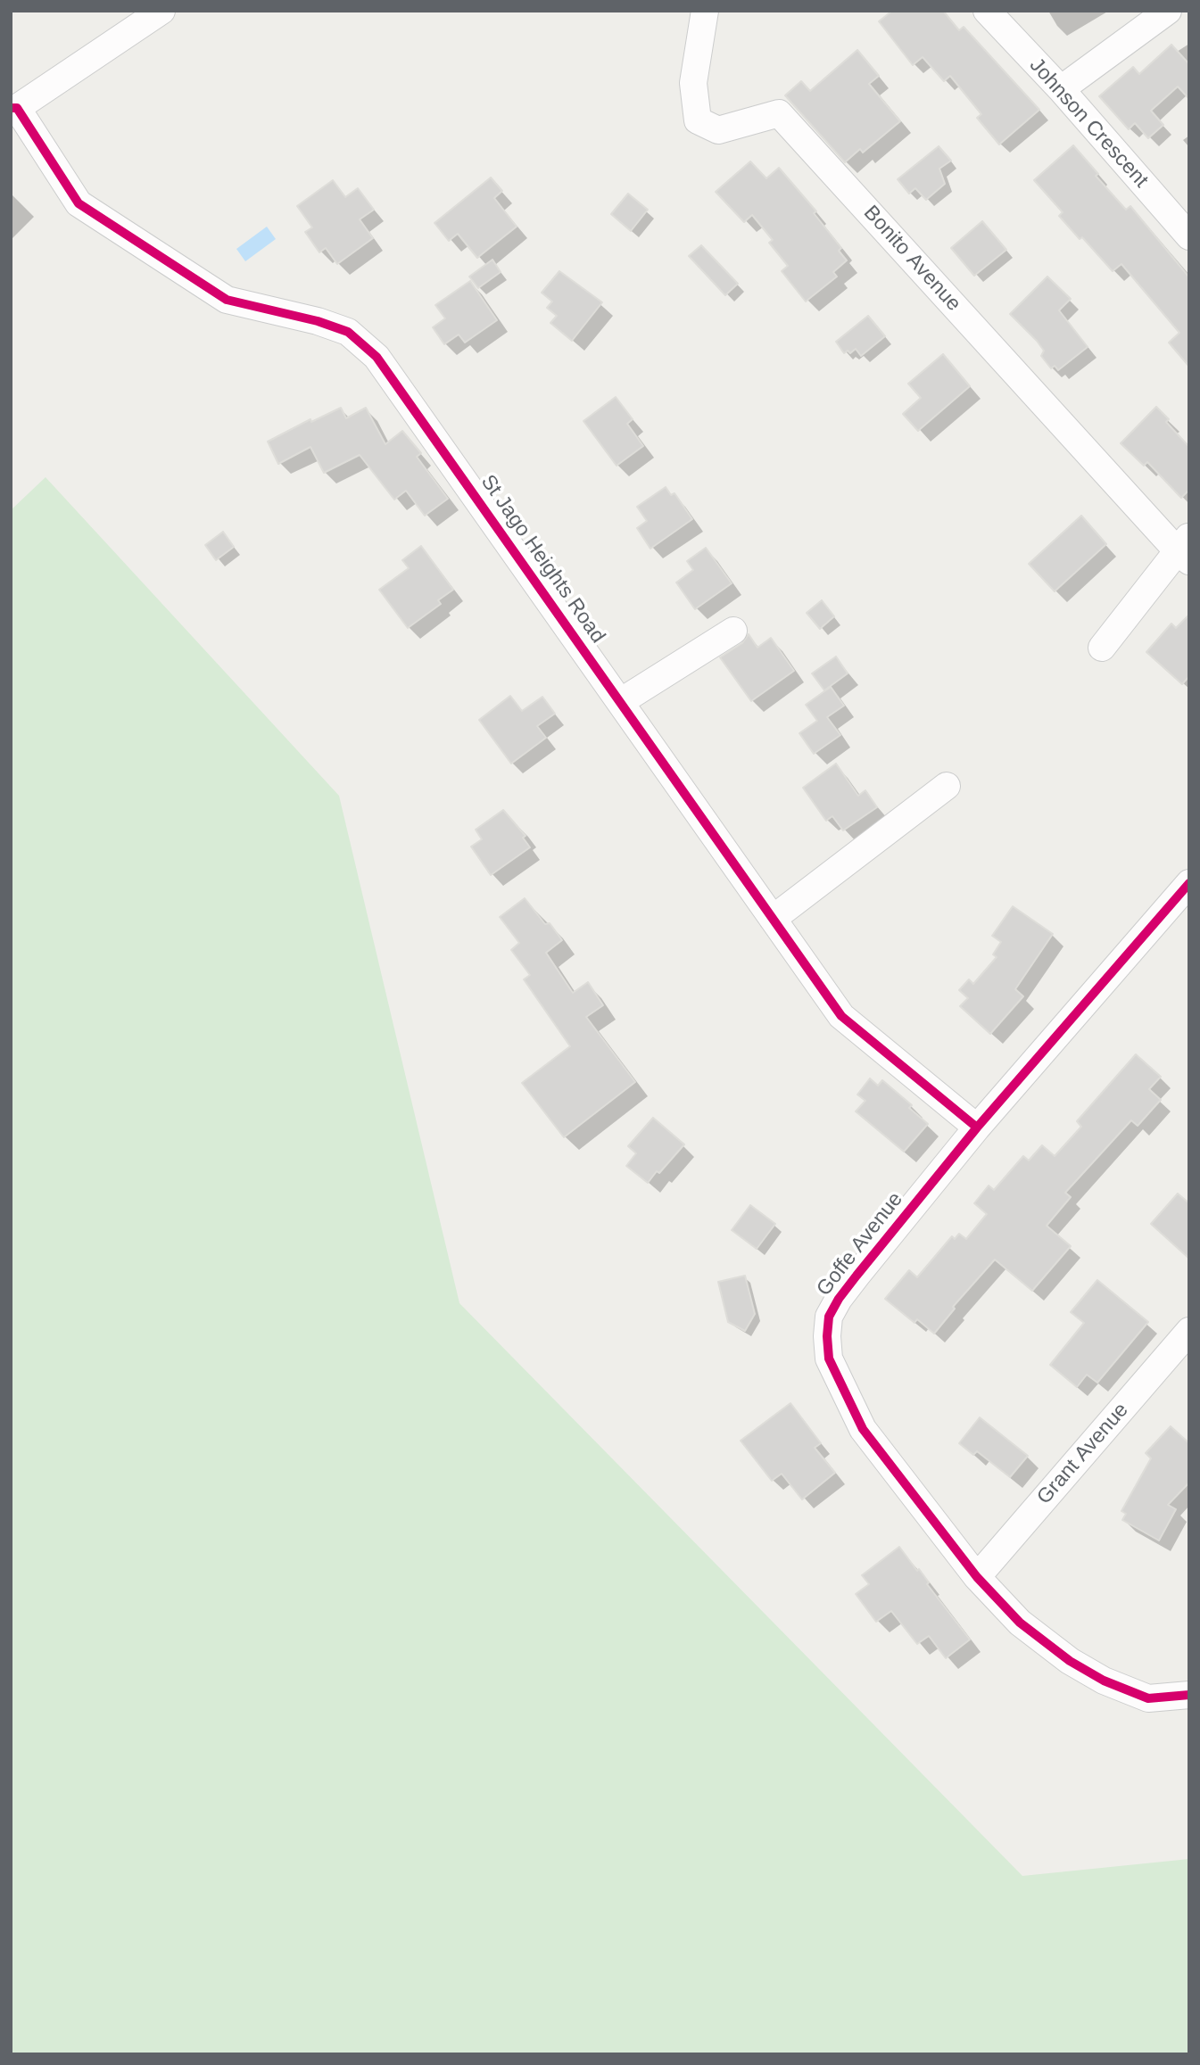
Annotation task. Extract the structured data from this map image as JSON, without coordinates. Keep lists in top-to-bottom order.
{
  "streets": {
    "street": [
      "Johnson Crescent",
      "Bonito Avenue",
      "St Jago Heights Road",
      "Goffe Avenue",
      "Grant Avenue"
    ]
  },
  "crossings": [
    ["St Jago Heights Road", "Goffe Avenue"],
    ["Goffe Avenue", "Grant Avenue"]
  ]
}
